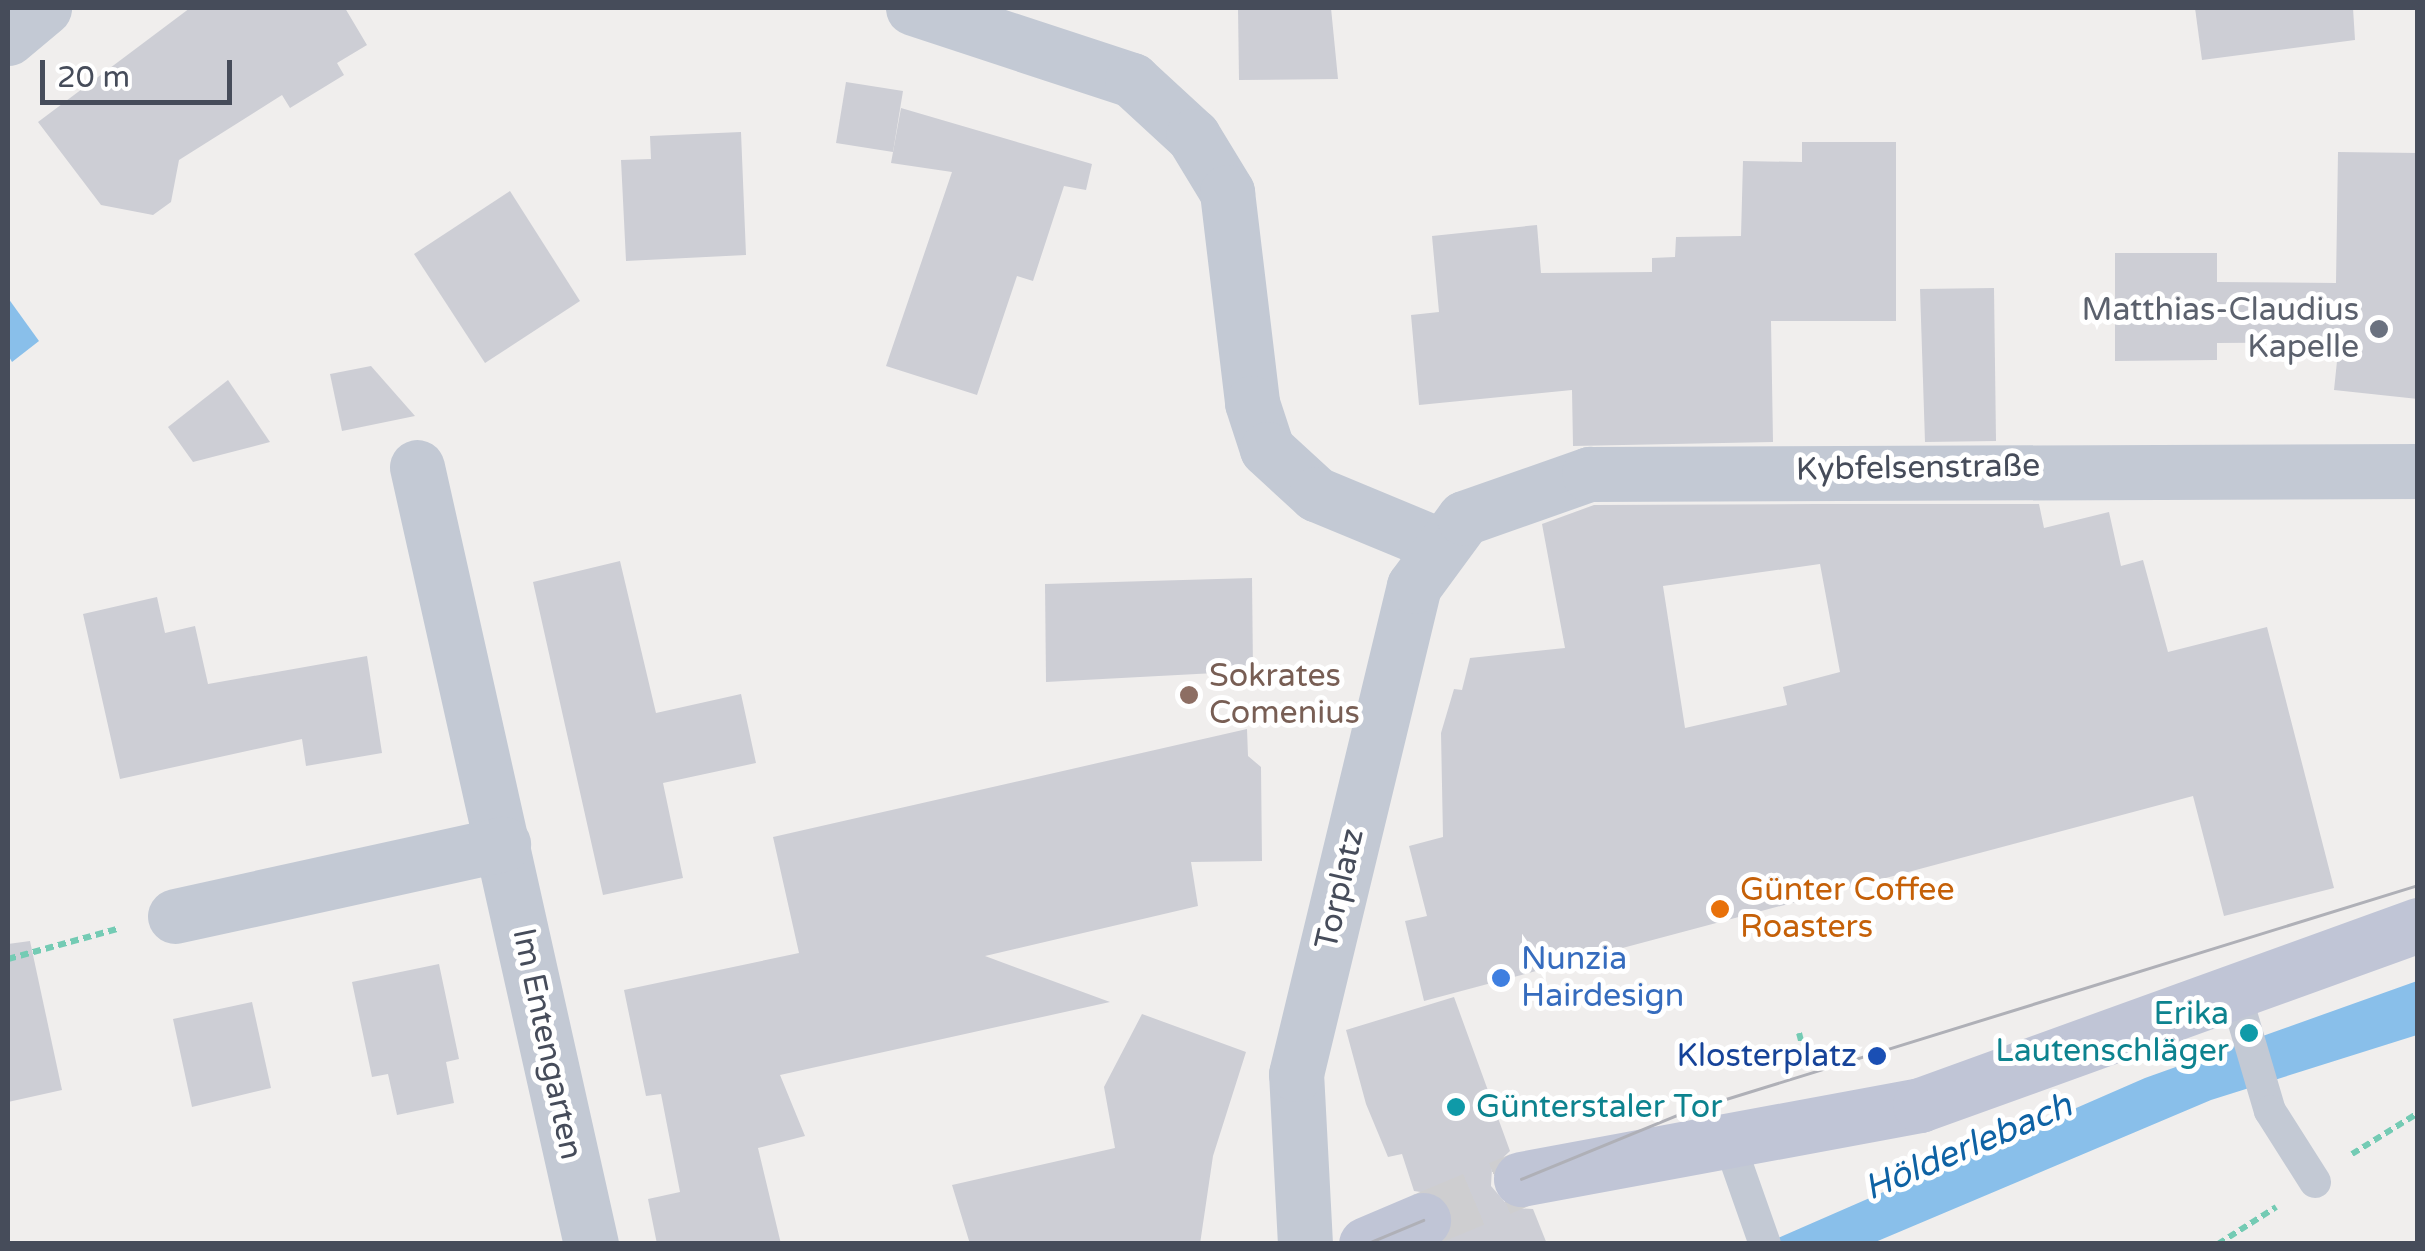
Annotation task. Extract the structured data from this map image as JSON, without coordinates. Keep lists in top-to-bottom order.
{
  "streets": {
    "street": ["Kybfelsenstraße", "Torplatz", "Im Entengarten"]
  },
  "crossings": [
    ["Kybfelsenstraße", "Torplatz"]
  ],
  "water": ["Hölderlebach"],
  "places": [
    "Matthias-Claudius Kapelle",
    "Sokrates Comenius",
    "Günter Coffee Roasters",
    "Nunzia Hairdesign",
    "Erika Lautenschläger",
    "Klosterplatz",
    "Günterstaler Tor"
  ],
  "scale_bar": "20 m"
}
